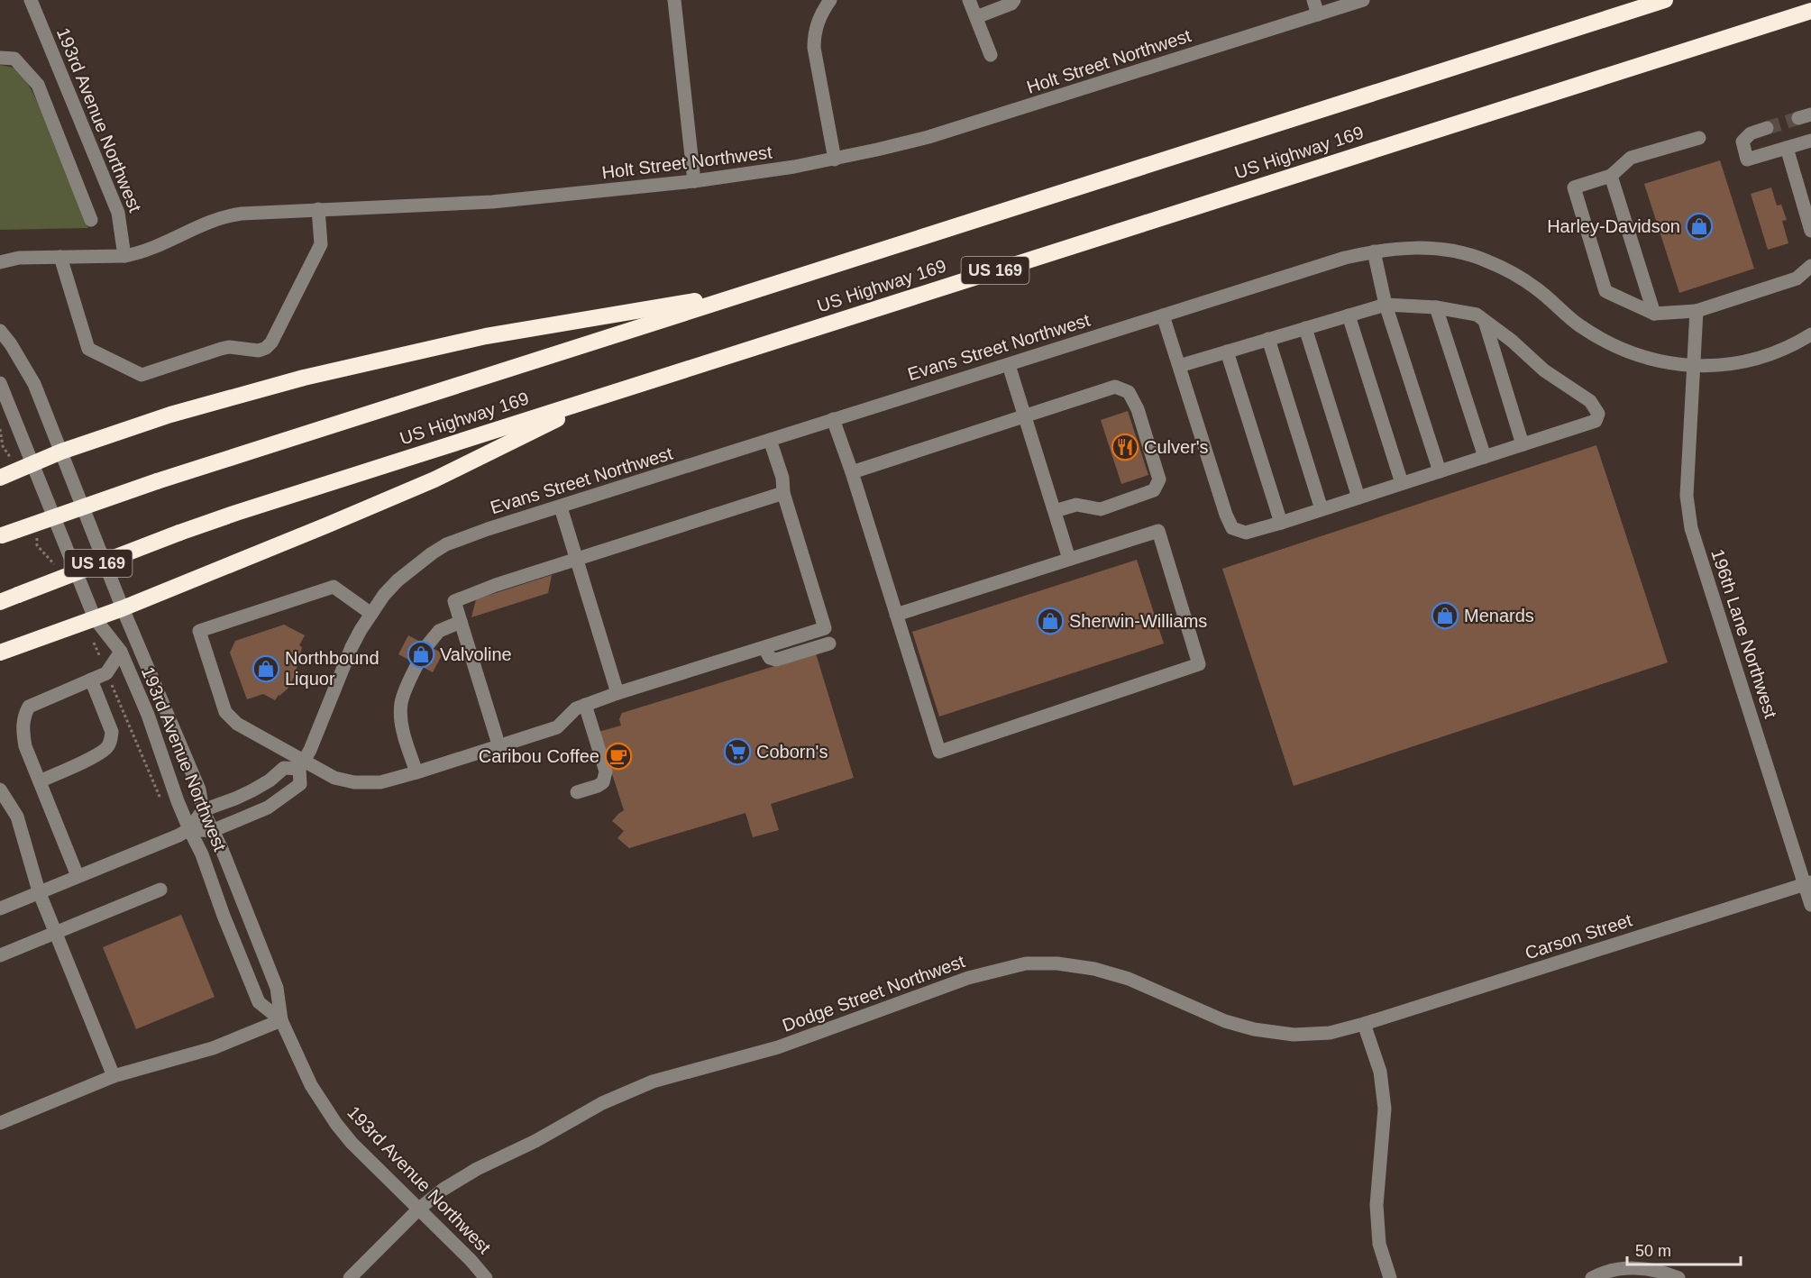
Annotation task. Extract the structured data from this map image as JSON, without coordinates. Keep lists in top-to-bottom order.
{
  "streets": {
    "highway": ["US Highway 169", "US 169"],
    "street": [
      "Holt Street Northwest",
      "193rd Avenue Northwest",
      "Evans Street Northwest",
      "196th Lane Northwest",
      "Carson Street",
      "Dodge Street Northwest"
    ]
  },
  "crossings": [
    ["Holt Street Northwest", "193rd Avenue Northwest"],
    ["193rd Avenue Northwest", "Evans Street Northwest"],
    ["193rd Avenue Northwest", "Dodge Street Northwest"],
    ["Evans Street Northwest", "196th Lane Northwest"],
    ["196th Lane Northwest", "Carson Street"],
    ["Carson Street", "Dodge Street Northwest"]
  ],
  "places": {
    "shop": [
      "Harley-Davidson",
      "Menards",
      "Sherwin-Williams",
      "Valvoline",
      "Northbound Liquor"
    ],
    "restaurant": ["Culver's"],
    "supermarket": ["Coborn's"],
    "cafe": ["Caribou Coffee"]
  },
  "scale_bar": "50 m"
}
